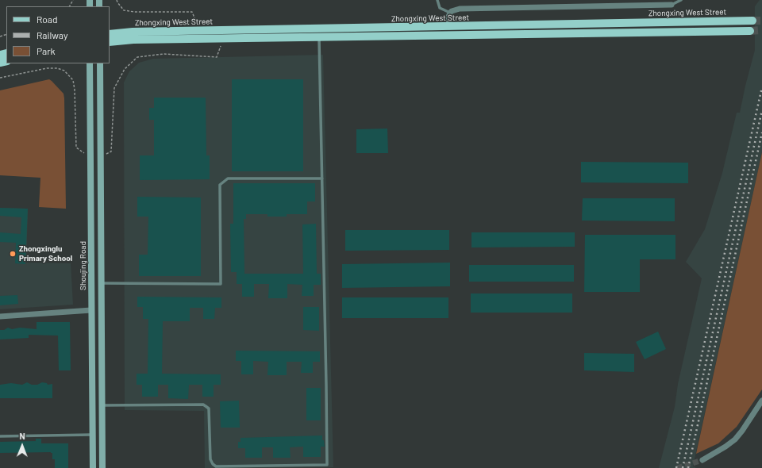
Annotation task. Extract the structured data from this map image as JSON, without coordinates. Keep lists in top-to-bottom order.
{
  "streets": {
    "main road": ["Zhongxing West Street", "Shoujing Road"]
  },
  "places": ["Zhongxinglu Primary School"],
  "legend": ["Road", "Railway", "Park"],
  "north": "top"
}
